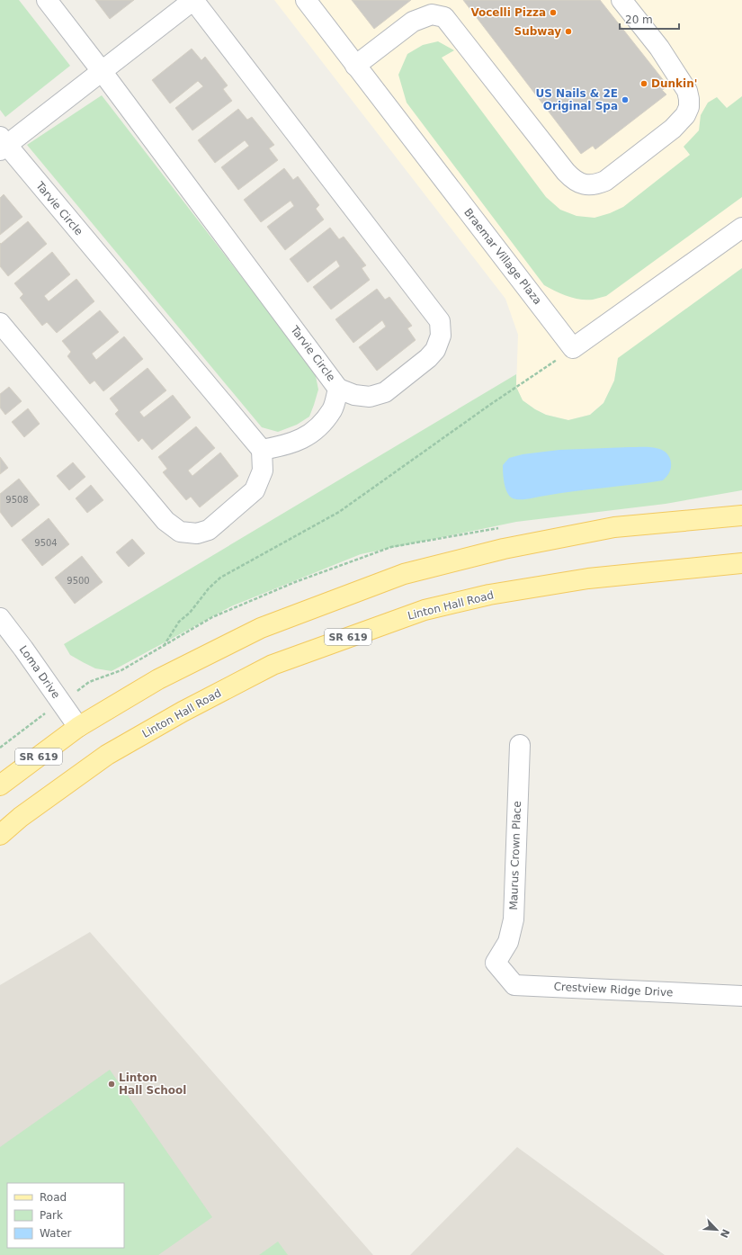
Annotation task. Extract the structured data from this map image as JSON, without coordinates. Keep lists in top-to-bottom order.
{
  "streets": {
    "main road": ["Linton Hall Road", "SR 619"],
    "street": [
      "Tarvie Circle",
      "Braemar Village Plaza",
      "Loma Drive",
      "Maurus Crown Place",
      "Crestview Ridge Drive"
    ]
  },
  "crossings": [
    ["SR 619", "Loma Drive"],
    ["Maurus Crown Place", "Crestview Ridge Drive"]
  ],
  "places": [
    "Vocelli Pizza",
    "Subway",
    "Dunkin'",
    "US Nails & 2E Original Spa",
    "Linton Hall School"
  ],
  "house_numbers": ["9508", "9504", "9500"],
  "legend": ["Road", "Park", "Water"],
  "scale_bar": "20 m",
  "north": "bottom right"
}
